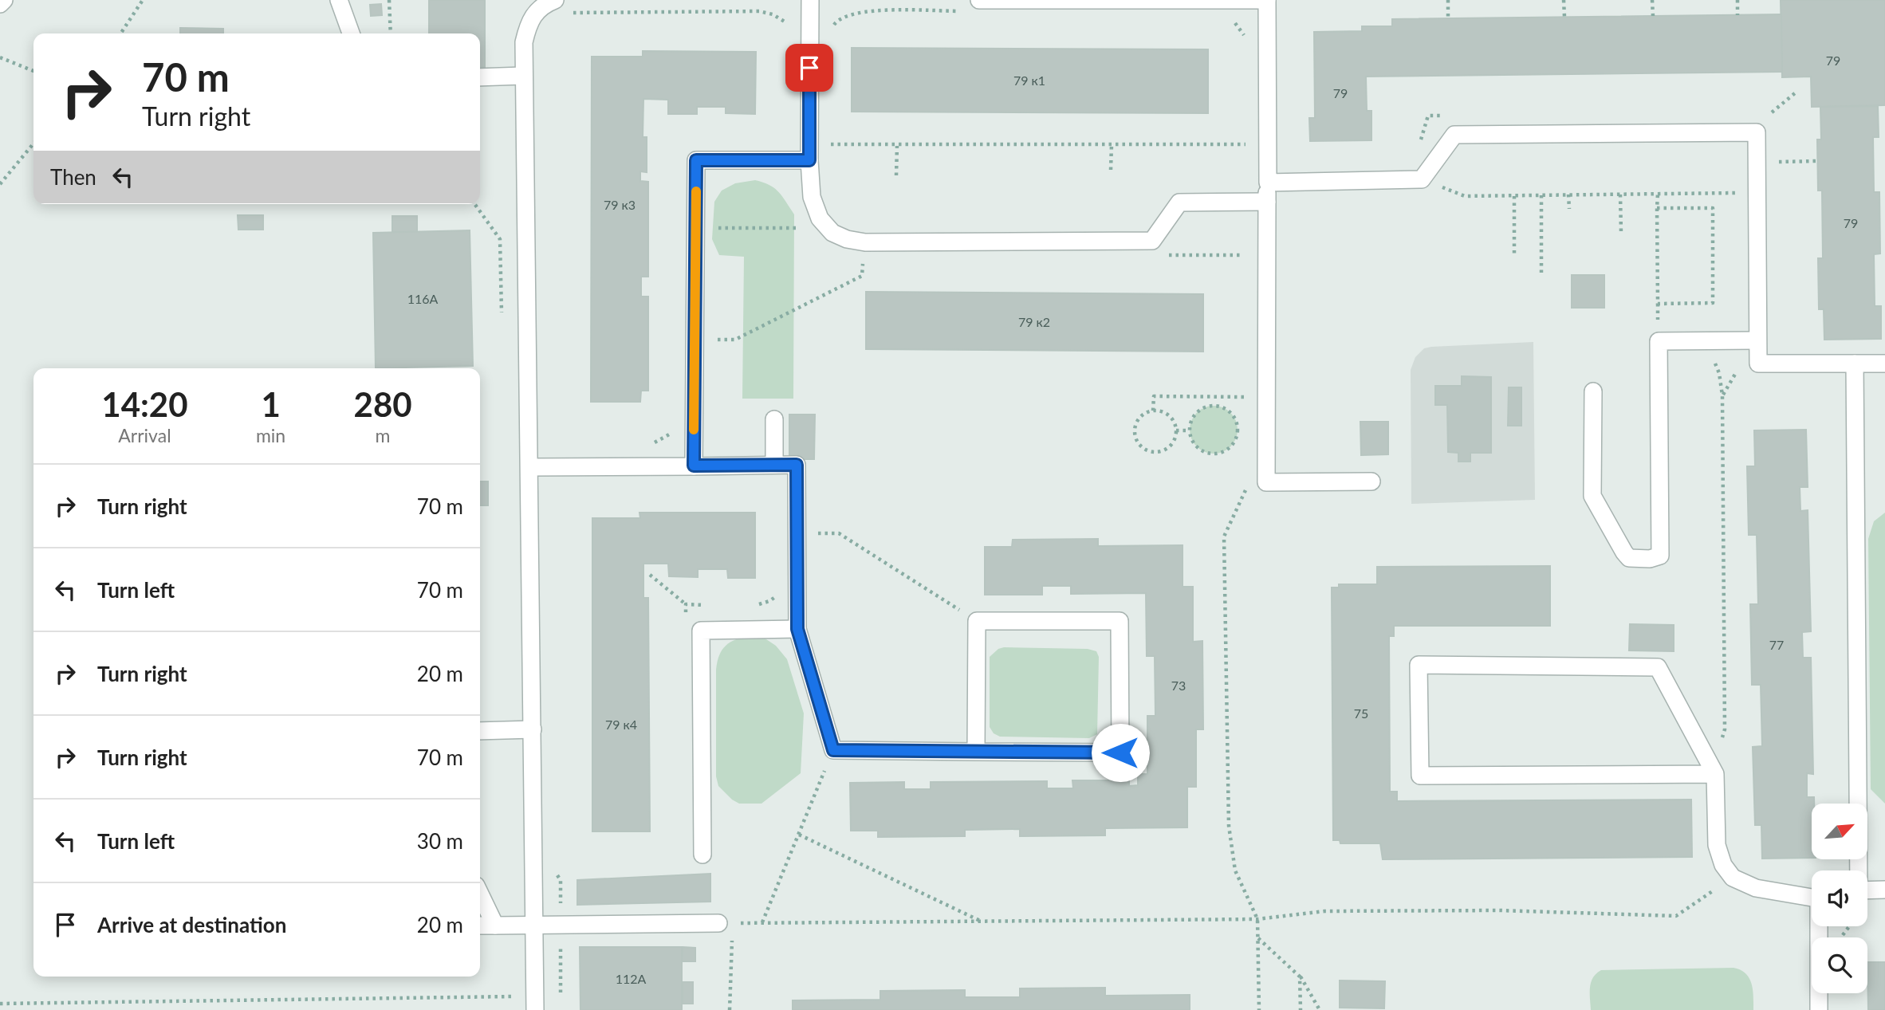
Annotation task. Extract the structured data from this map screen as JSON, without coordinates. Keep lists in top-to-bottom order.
{
  "house_numbers": [
    "79",
    "79 к1",
    "79",
    "79 к3",
    "79",
    "116А",
    "79 к2",
    "77",
    "73",
    "75",
    "79 к4",
    "112А"
  ],
  "north": "top right",
  "page": {
    "turn": ["70 m", "Turn right"],
    "then": "Then",
    "eta": [
      "14:20",
      "Arrival",
      "1",
      "min",
      "280",
      "m"
    ],
    "list": [
      {
        "name": "Turn right",
        "value": "70 m"
      },
      {
        "name": "Turn left",
        "value": "70 m"
      },
      {
        "name": "Turn right",
        "value": "20 m"
      },
      {
        "name": "Turn right",
        "value": "70 m"
      },
      {
        "name": "Turn left",
        "value": "30 m"
      },
      {
        "name": "Arrive at destination",
        "value": "20 m"
      }
    ]
  }
}
